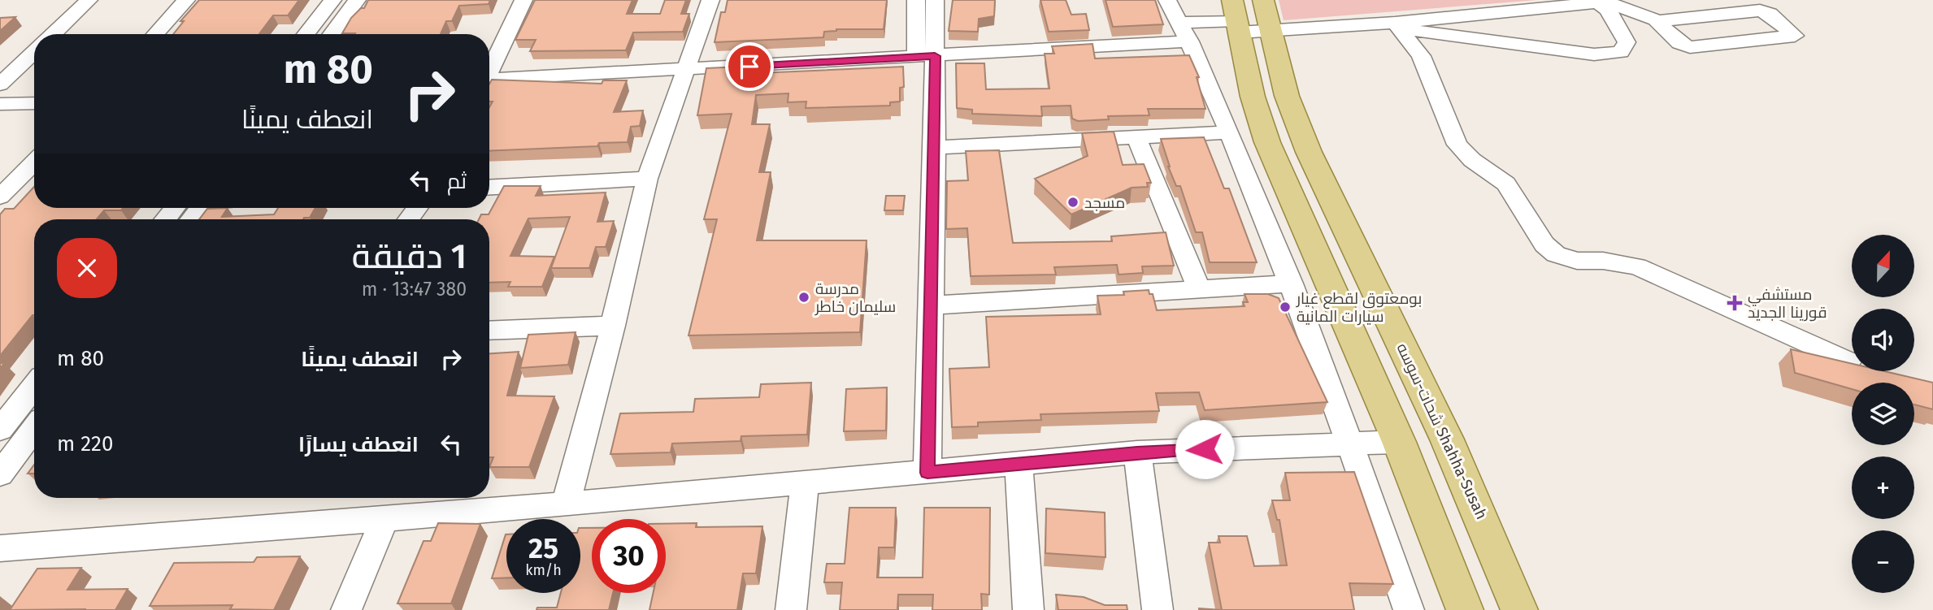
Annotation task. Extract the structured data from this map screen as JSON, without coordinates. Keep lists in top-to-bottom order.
{
  "streets": {
    "main road": ["شحات-سوسه Shahha-Susah"]
  },
  "places": {
    "other": ["مسجد", "مدرسة سليمان خاطر", "بومعتوق لقطع غيار سيارات المانية"],
    "health": ["مستشفي قورينا الجديد"]
  },
  "north": "top",
  "page": {
    "turn": ["80 m", "انعطف يمينًا"],
    "then": "ثم",
    "heading": ["1 دقيقة", "380 m · 13:47"],
    "map_buttons": ["+", "−"],
    "list": [
      {
        "name": "انعطف يمينًا",
        "value": "80 m"
      },
      {
        "name": "انعطف يسارًا",
        "value": "220 m"
      }
    ],
    "speed": "25 km/h",
    "limit": "30"
  }
}
